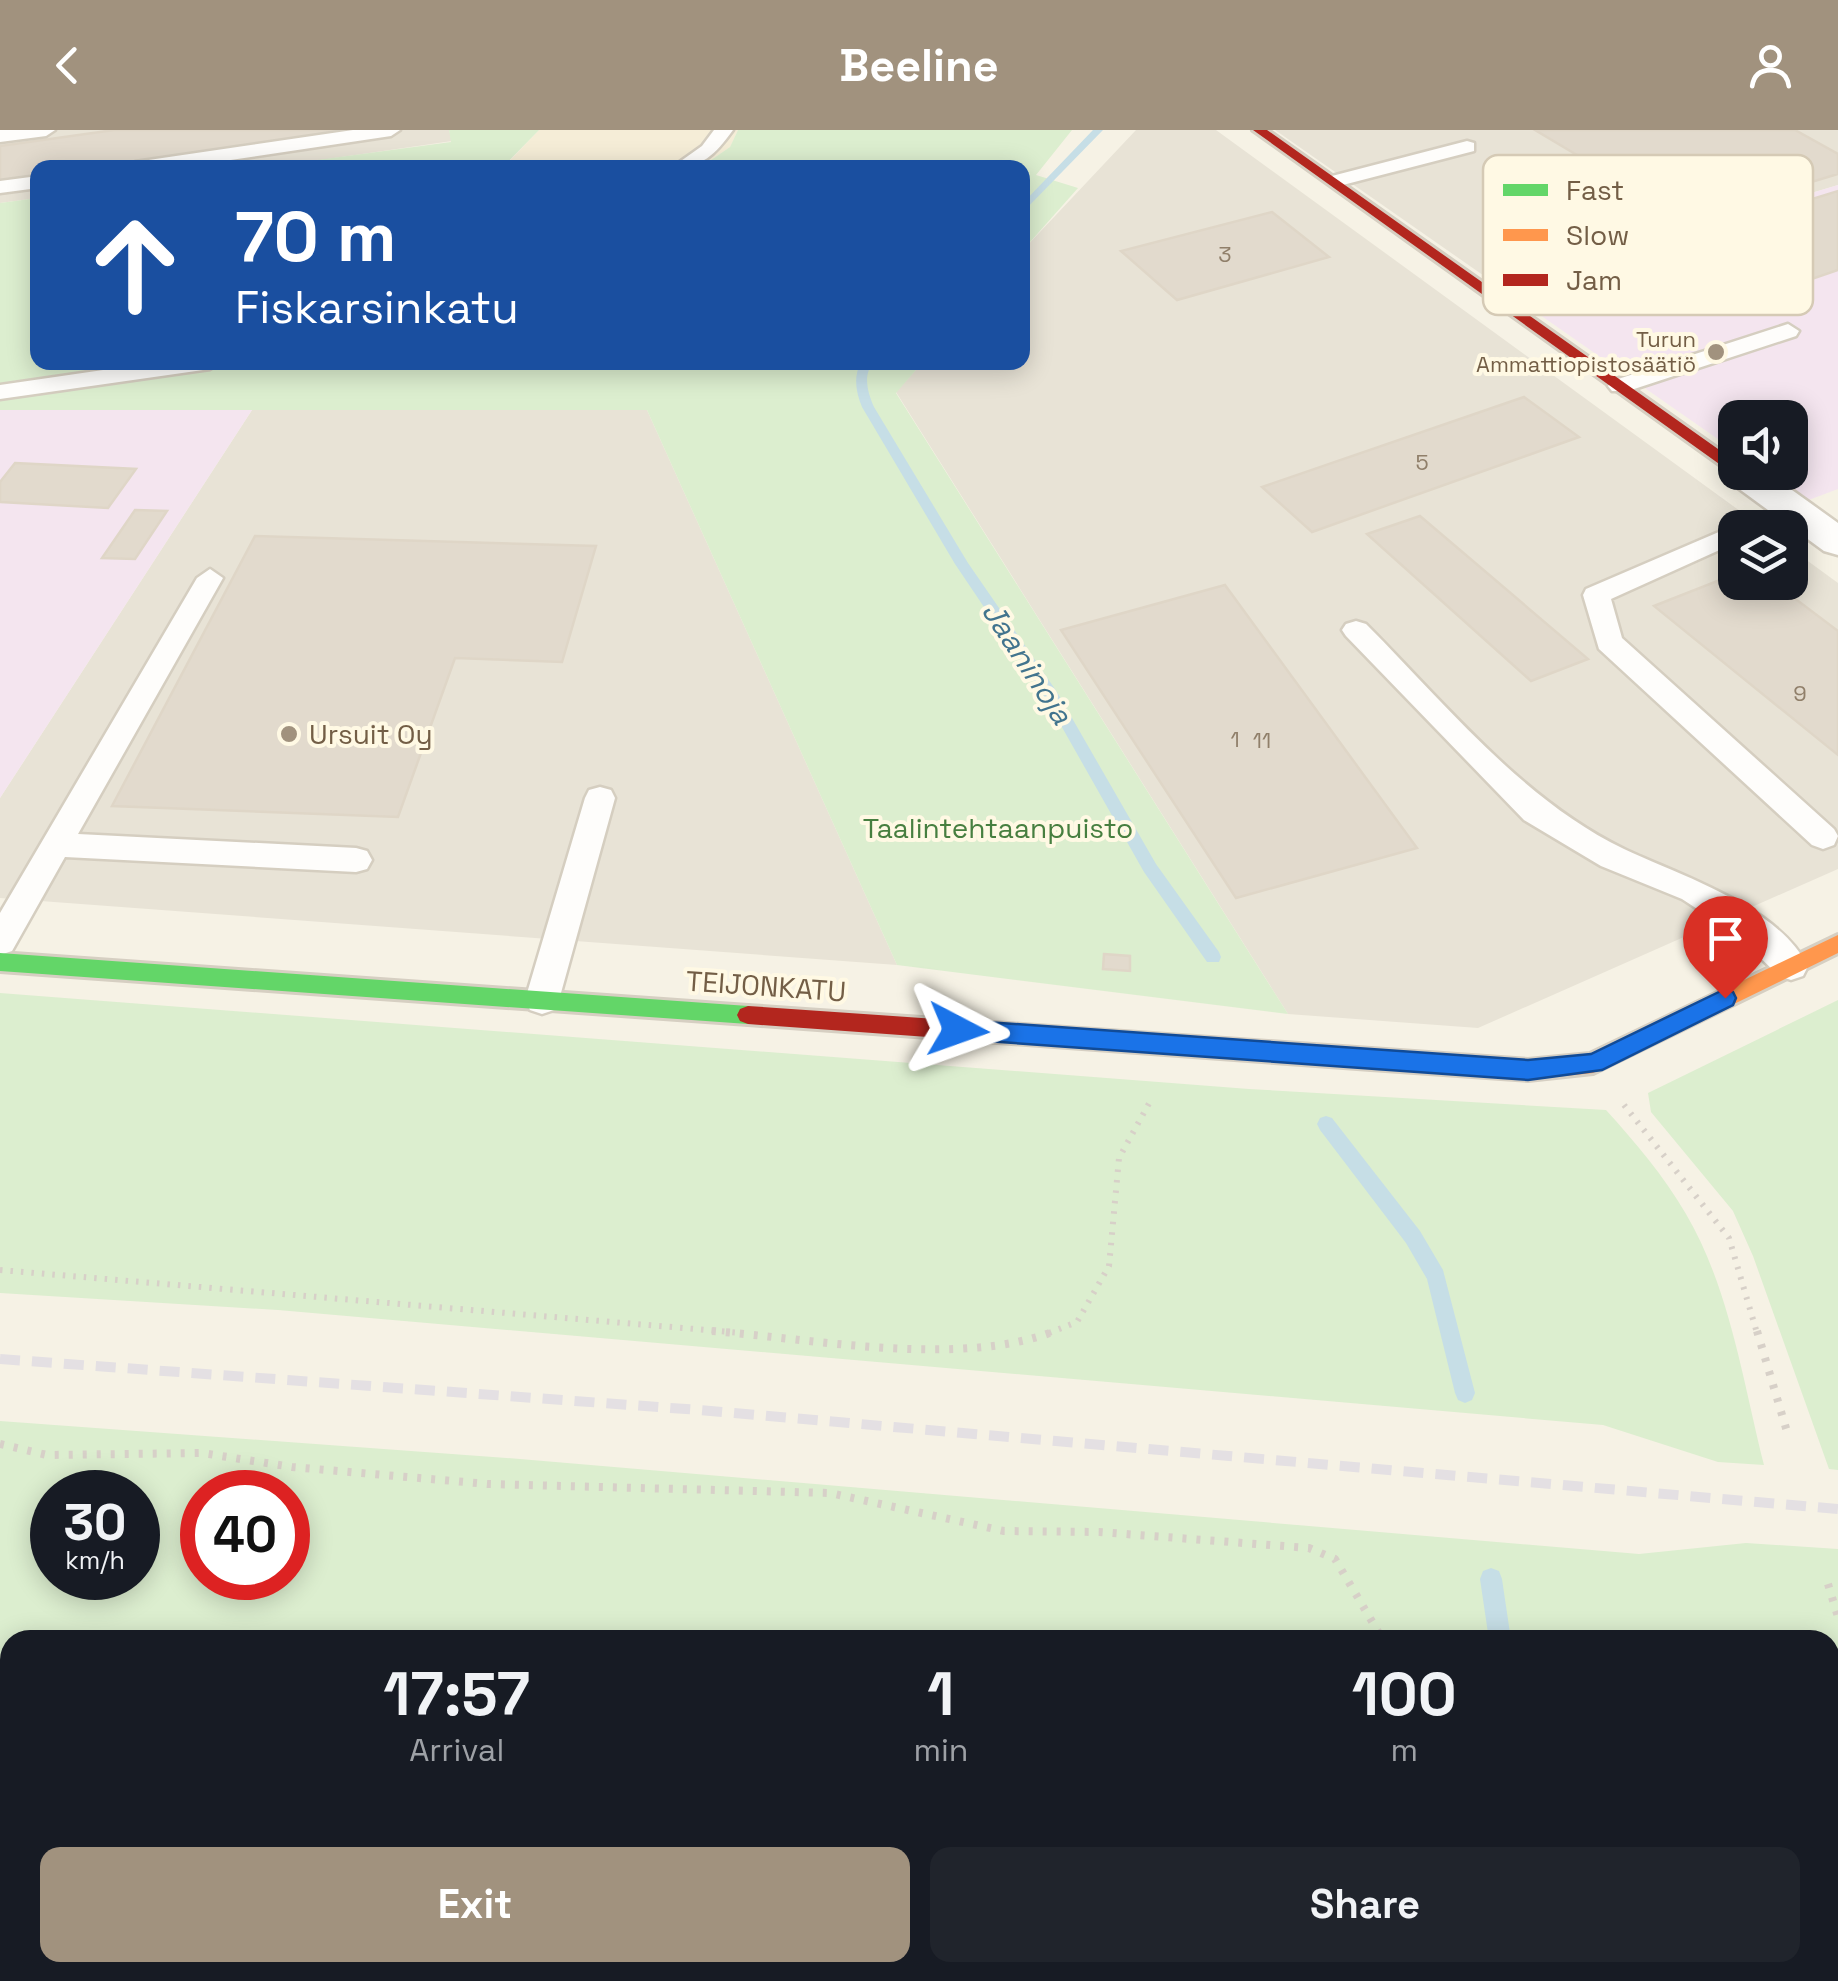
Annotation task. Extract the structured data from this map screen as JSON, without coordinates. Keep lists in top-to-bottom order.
{
  "streets": {
    "street": ["TEIJONKATU"]
  },
  "water": ["Jaaninoja"],
  "parks": ["Taalintehtaanpuisto"],
  "places": ["Turun Ammattiopistosäätiö", "Ursuit Oy"],
  "house_numbers": [
    "3",
    "5",
    "9",
    "1",
    "11"
  ],
  "legend": ["Fast", "Slow", "Jam"],
  "page": {
    "header": "Beeline",
    "turn": ["70 m", "Fiskarsinkatu"],
    "speed": "30 km/h",
    "limit": "40",
    "eta": [
      "17:57",
      "Arrival",
      "1",
      "min",
      "100",
      "m"
    ],
    "buttons": ["Exit", "Share"]
  }
}
